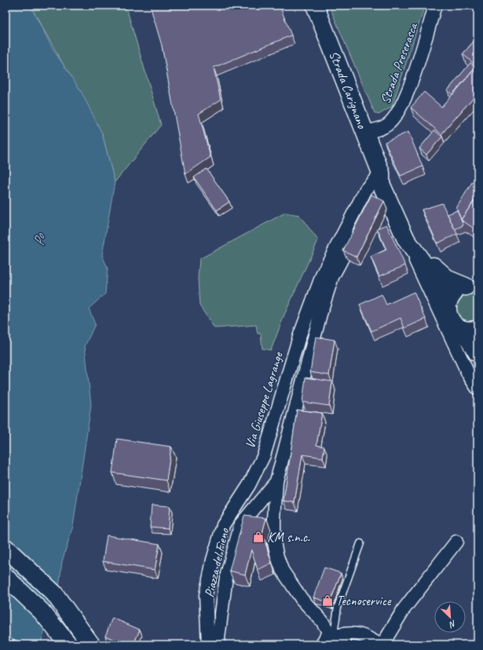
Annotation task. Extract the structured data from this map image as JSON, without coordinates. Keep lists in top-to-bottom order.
{
  "streets": {
    "main road": ["Strada Carignano"],
    "street": ["Strada Preserasca", "Via Giuseppe Lagrange", "Piazza del Fieno"]
  },
  "crossings": [
    ["Strada Preserasca", "Strada Carignano"],
    ["Strada Carignano", "Via Giuseppe Lagrange"]
  ],
  "water": ["Po"],
  "places": {
    "shop": ["KM s.n.c.", "Tecnoservice"]
  },
  "north": "bottom right"
}
